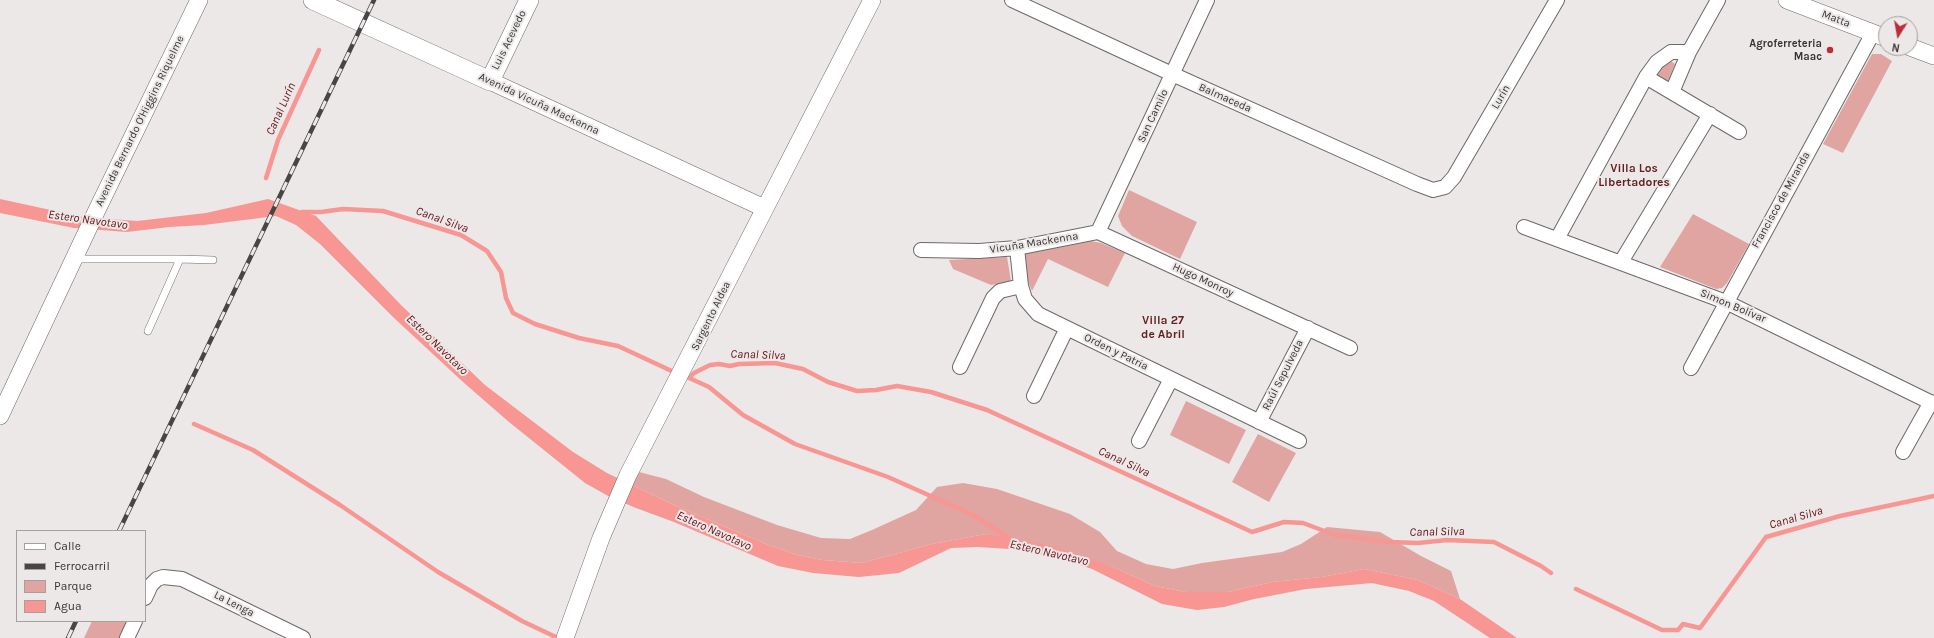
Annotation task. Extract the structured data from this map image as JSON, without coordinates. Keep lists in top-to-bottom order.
{
  "streets": {
    "main road": ["Luis Acevedo", "Avenida Vicuña Mackenna"],
    "street": [
      "Matta",
      "Lurín",
      "Balmaceda",
      "San Camilo",
      "Avenida Bernardo O'Higgins Riquelme",
      "Francisco de Miranda",
      "Vicuña Mackenna",
      "Hugo Monroy",
      "Simon Bolívar",
      "Sargento Aldea",
      "Orden y Patria",
      "Raúl Sepulveda",
      "La Lenga"
    ]
  },
  "crossings": [
    ["Luis Acevedo", "Avenida Vicuña Mackenna"],
    ["Lurín", "Balmaceda"],
    ["Balmaceda", "San Camilo"],
    ["Avenida Vicuña Mackenna", "Sargento Aldea"],
    ["San Camilo", "Vicuña Mackenna"],
    ["San Camilo", "Hugo Monroy"],
    ["Francisco de Miranda", "Simon Bolívar"],
    ["Vicuña Mackenna", "Hugo Monroy"],
    ["Vicuña Mackenna", "Orden y Patria"],
    ["Hugo Monroy", "Raúl Sepulveda"],
    ["Orden y Patria", "Raúl Sepulveda"]
  ],
  "districts": ["Villa Los Libertadores", "Villa 27 de Abril"],
  "water": ["Canal Lurín", "Estero Navotavo", "Canal Silva"],
  "places": ["Agroferreteria Maac"],
  "legend": [
    "Calle",
    "Ferrocarril",
    "Parque",
    "Agua"
  ],
  "north": "bottom"
}
